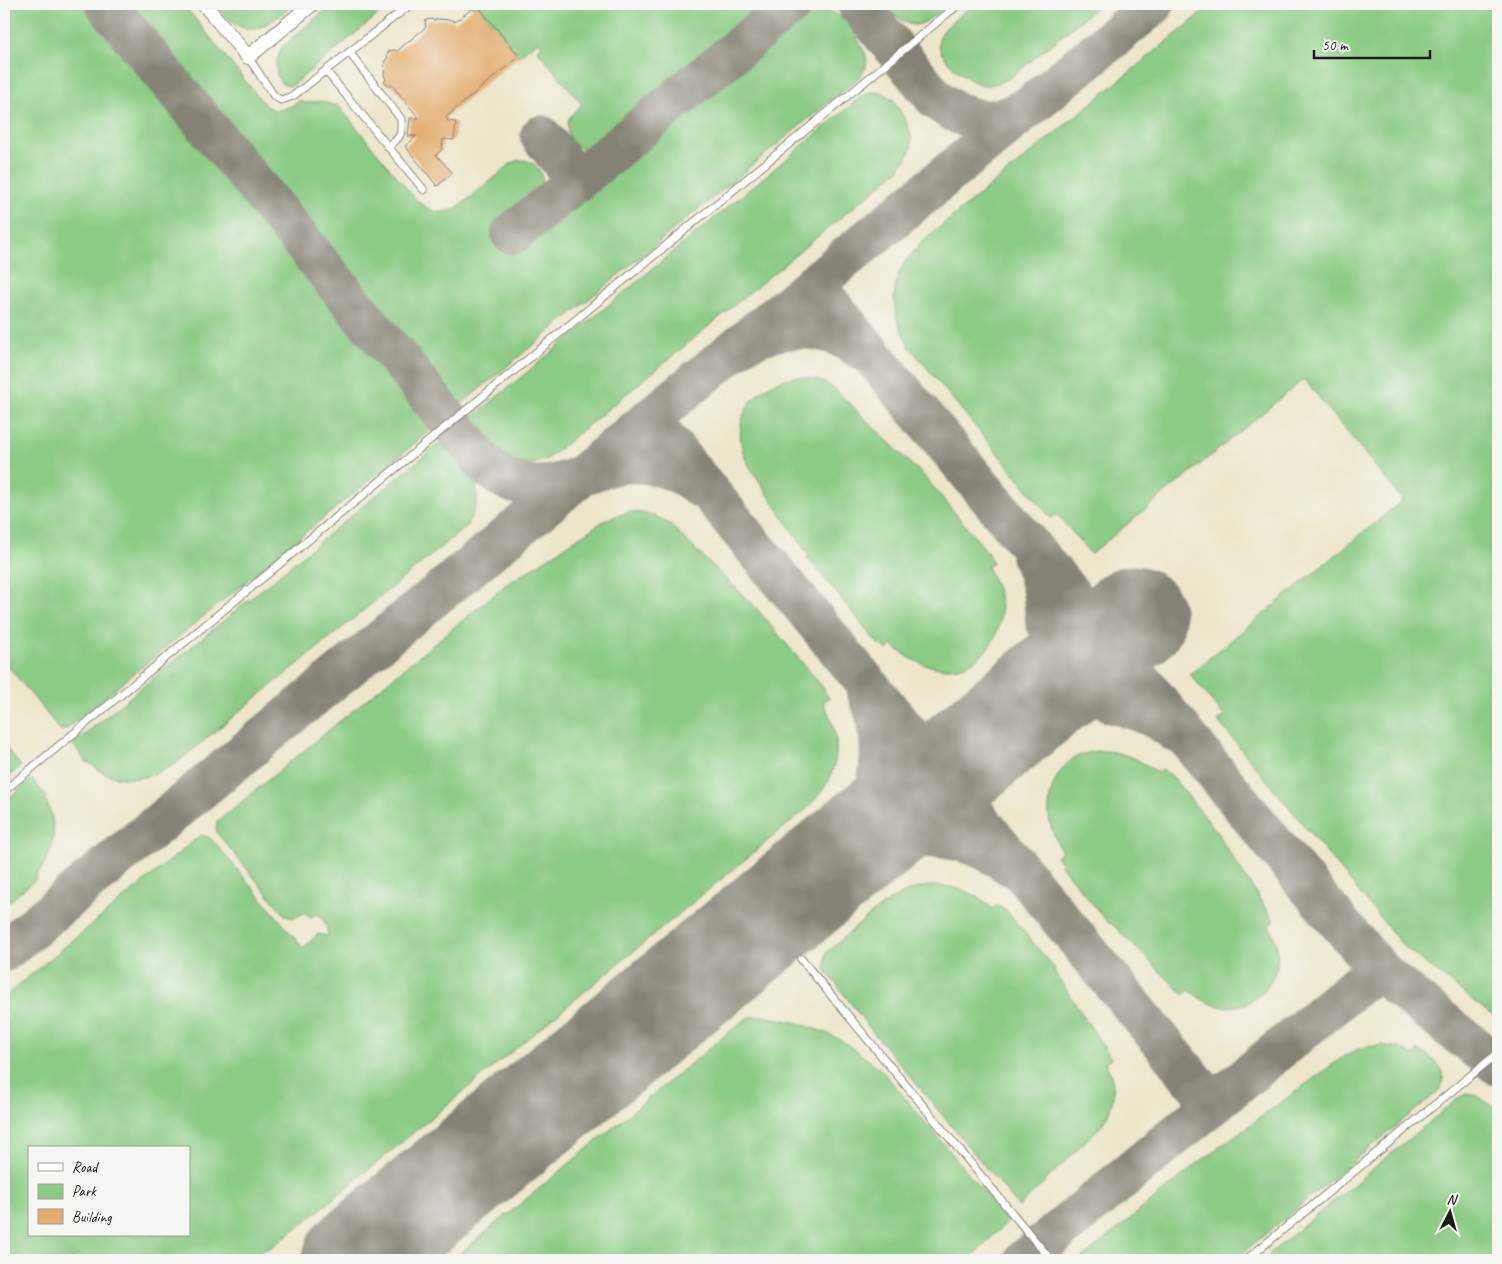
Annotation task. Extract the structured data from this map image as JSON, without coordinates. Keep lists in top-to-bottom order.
{
  "legend": ["Road", "Park", "Building"],
  "scale_bar": "50 m",
  "north": "top"
}
